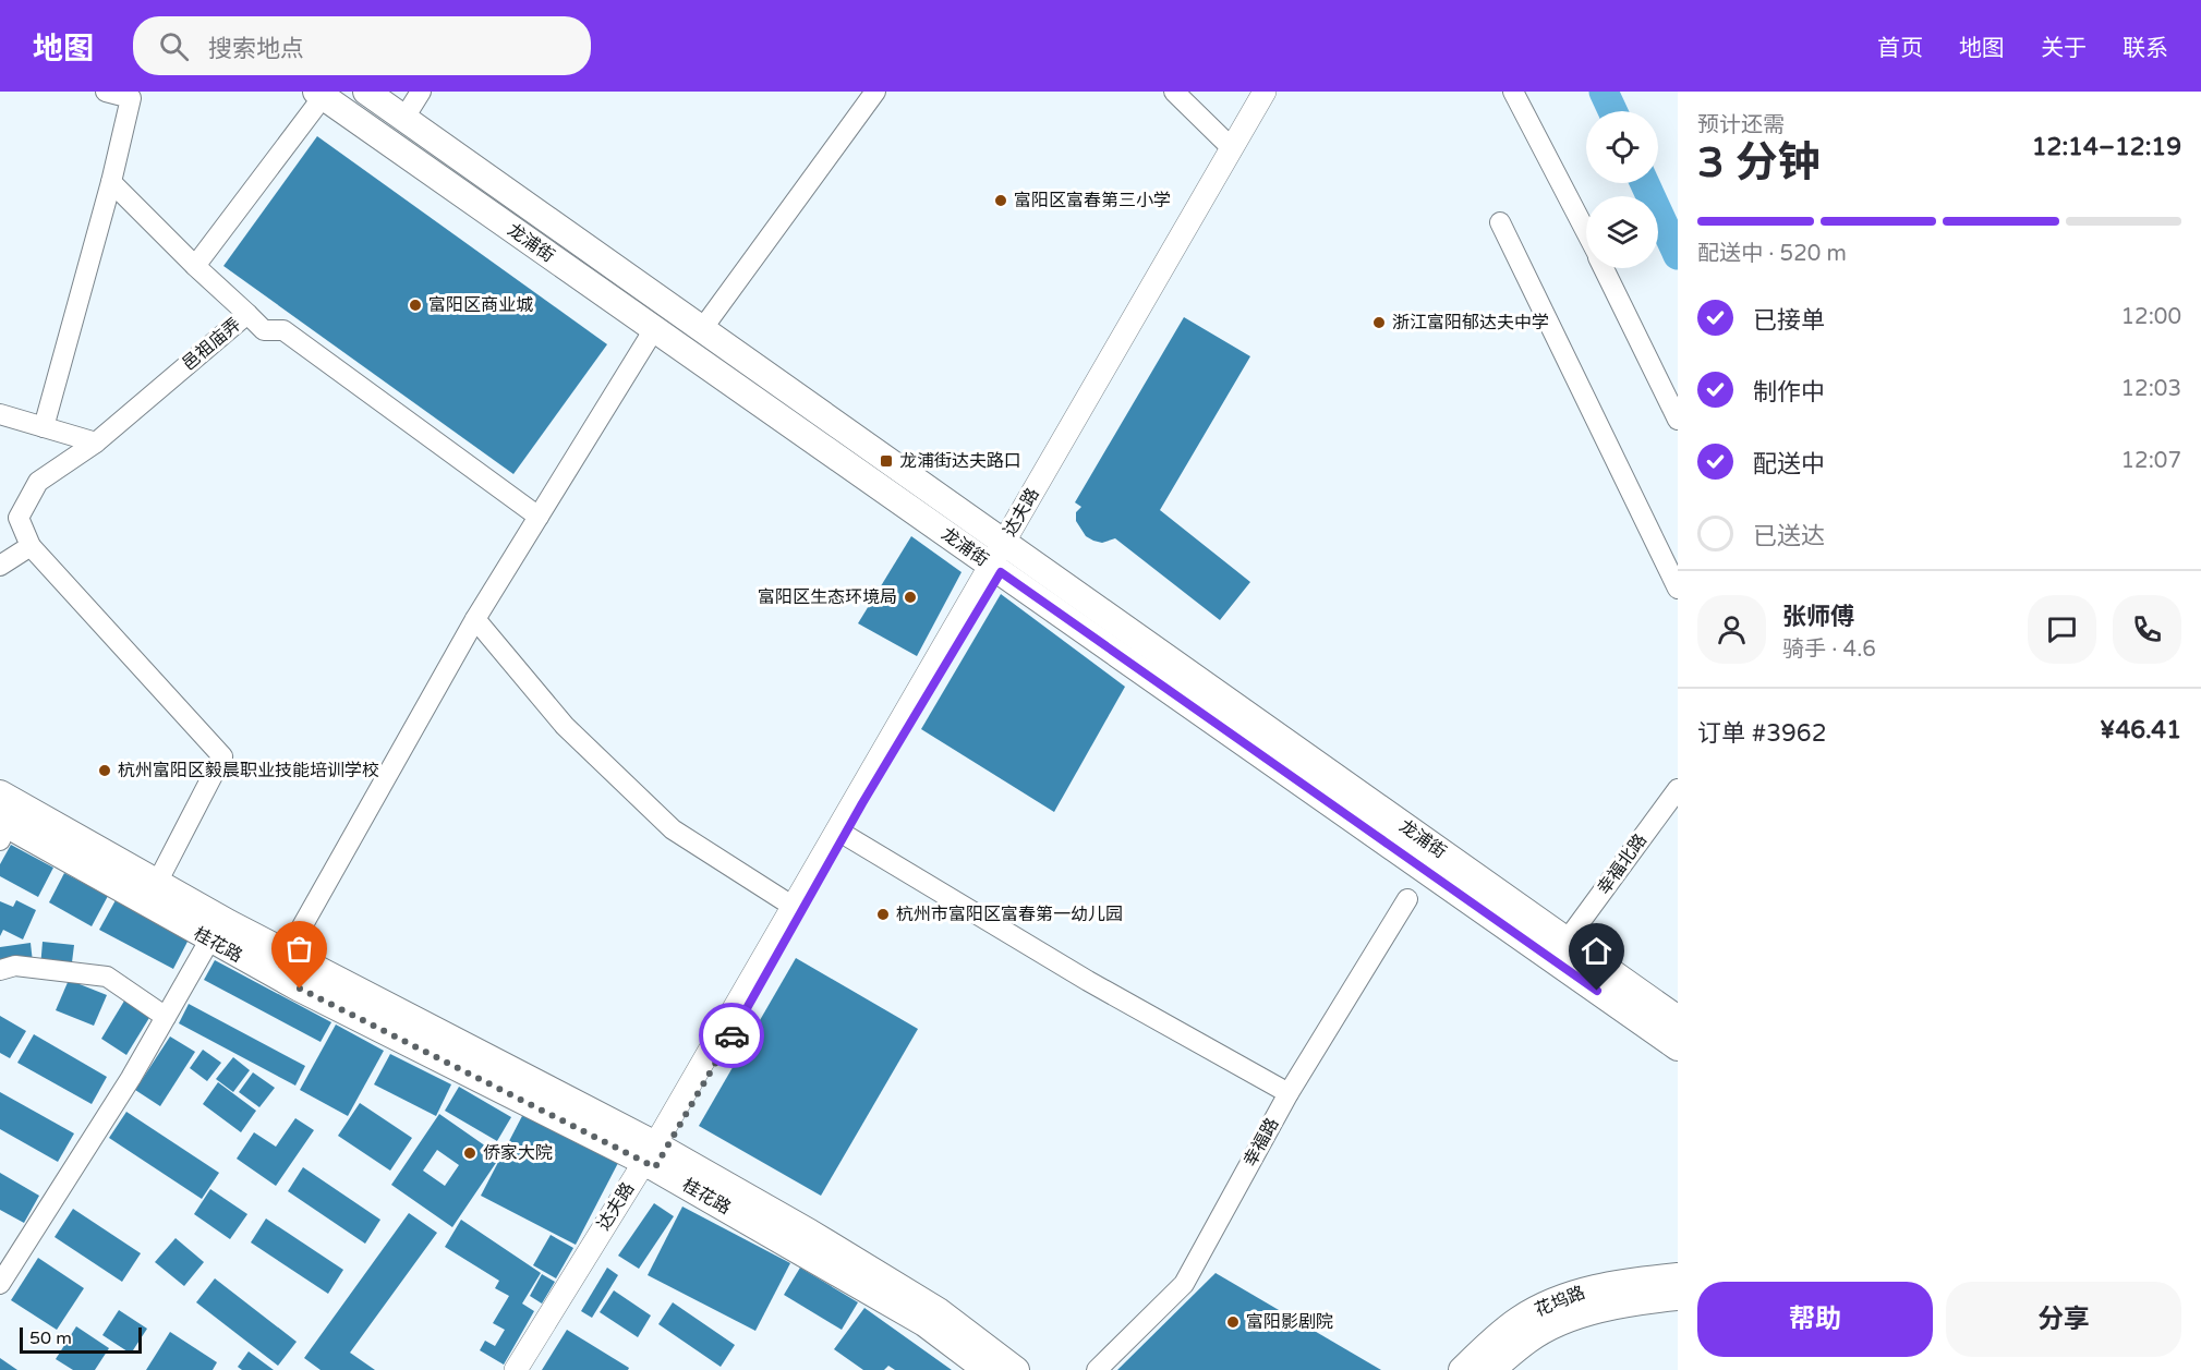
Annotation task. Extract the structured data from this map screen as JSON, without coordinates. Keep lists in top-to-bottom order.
{
  "streets": {
    "main road": ["龙浦街", "桂花路", "花坞路"],
    "street": [
      "邑祖庙弄",
      "达夫路",
      "幸福北路",
      "幸福路"
    ]
  },
  "crossings": [
    ["龙浦街", "达夫路"],
    ["龙浦街", "幸福北路"],
    ["达夫路", "桂花路"]
  ],
  "places": {
    "other": [
      "富阳区富春第三小学",
      "富阳区商业城",
      "浙江富阳郁达夫中学",
      "富阳区生态环境局",
      "杭州富阳区毅晨职业技能培训学校",
      "杭州市富阳区富春第一幼儿园",
      "侨家大院",
      "富阳影剧院"
    ],
    "transit": ["龙浦街达夫路口"]
  },
  "scale_bar": "50 m",
  "page": {
    "header": "地图",
    "search": "搜索地点",
    "nav": [
      "首页",
      "地图",
      "关于",
      "联系"
    ],
    "heading": ["3 分钟", "预计还需", "12:14–12:19"],
    "panel": [
      "张师傅",
      "骑手 · 4.6",
      "订单 #3962",
      "¥46.41"
    ],
    "bar": "配送中 · 520 m",
    "list": [
      ["已接单", "12:00"],
      ["制作中", "12:03"],
      ["配送中", "12:07"],
      "已送达"
    ],
    "buttons": ["帮助", "分享"],
    "scale": "50 m"
  }
}
